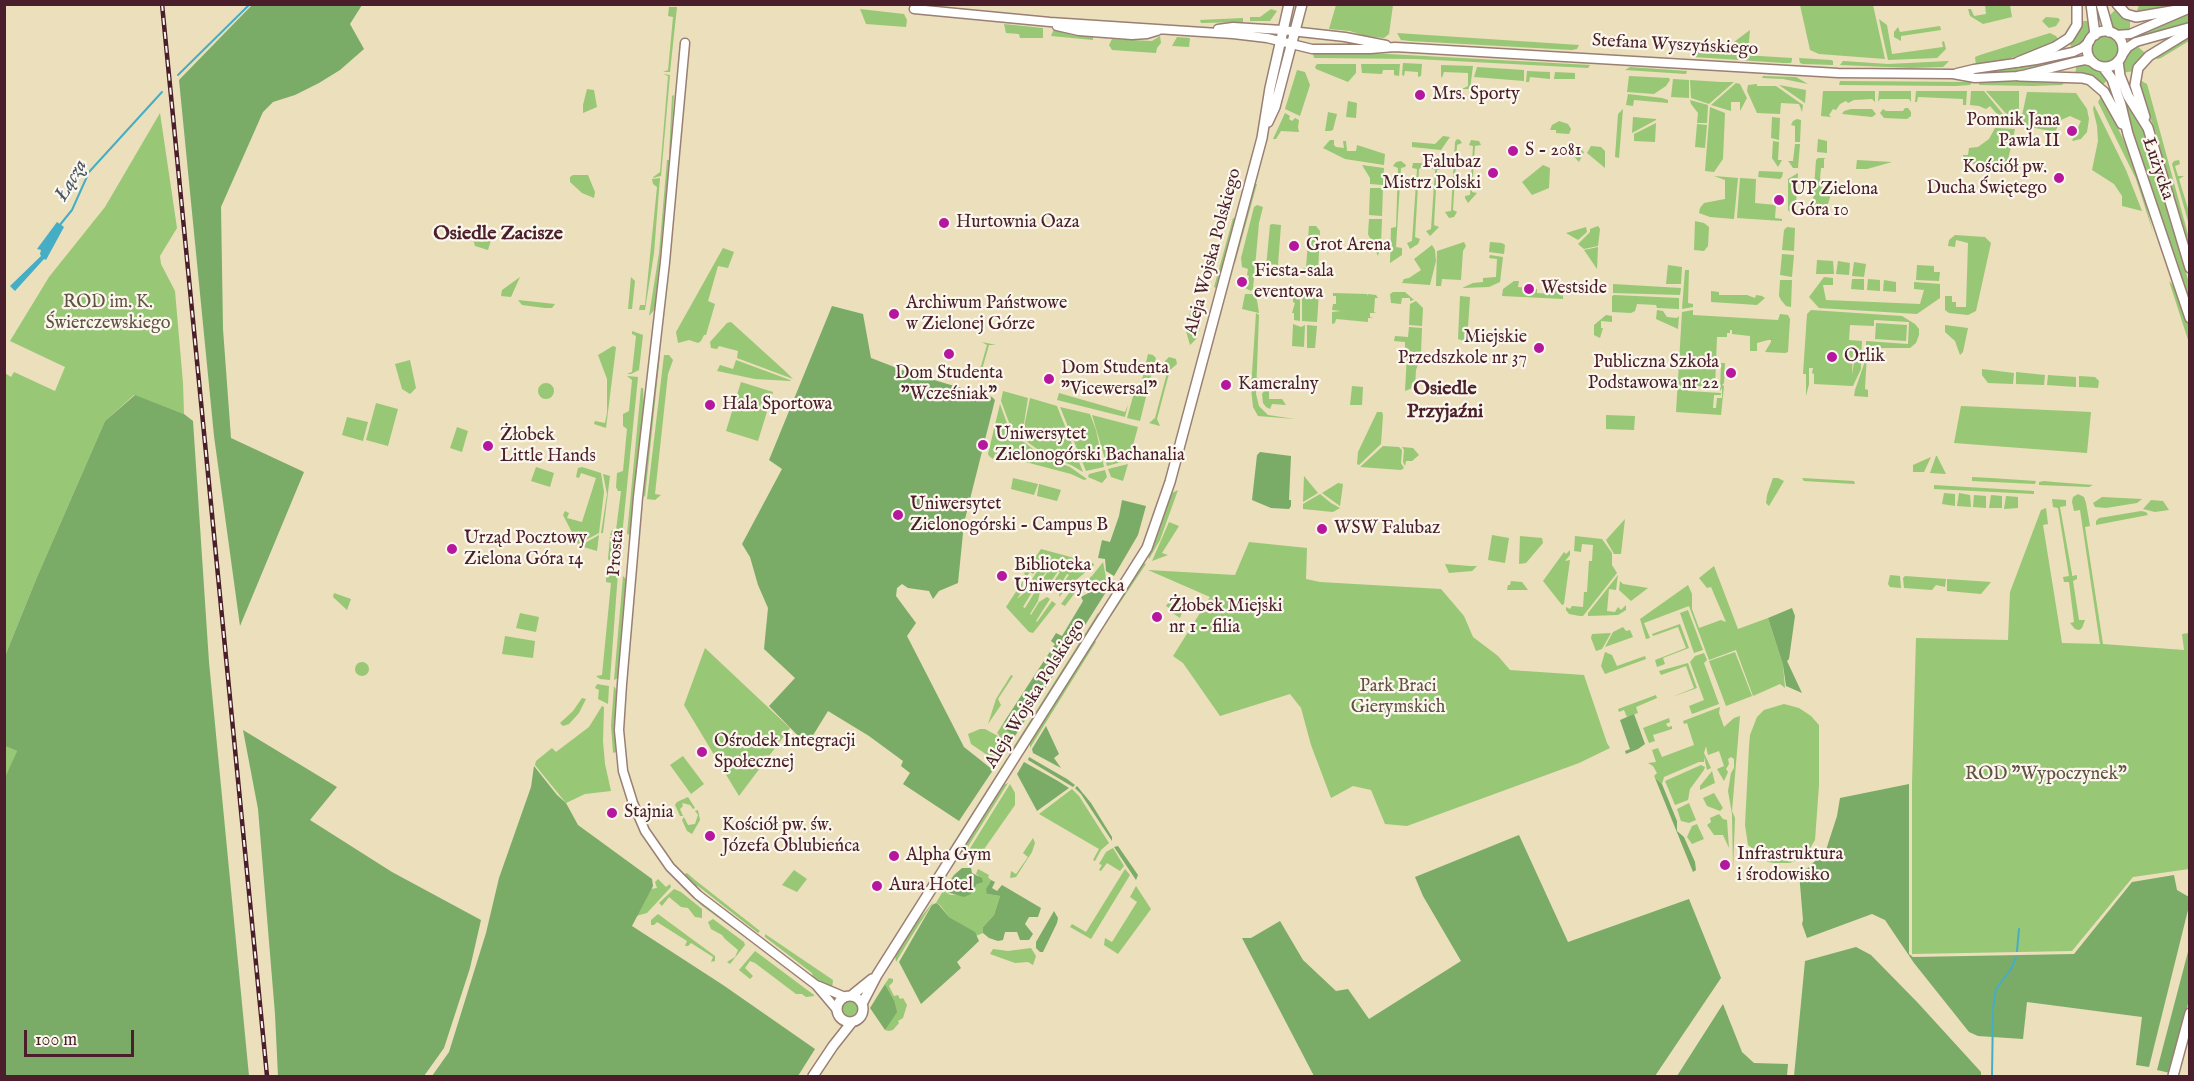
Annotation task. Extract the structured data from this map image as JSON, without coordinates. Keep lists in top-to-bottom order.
{
  "streets": {
    "main road": ["Łużycka", "Aleja Wojska Polskiego"],
    "street": ["Stefana Wyszyńskiego", "Prosta"]
  },
  "crossings": [
    ["Stefana Wyszyńskiego", "Łużycka"],
    ["Stefana Wyszyńskiego", "Aleja Wojska Polskiego"],
    ["Aleja Wojska Polskiego", "Prosta"]
  ],
  "districts": ["Osiedle Zacisze", "Osiedle Przyjaźni"],
  "water": ["Łącza"],
  "parks": ["ROD im. K. Świerczewskiego", "Park Braci Gierymskich", "ROD \"Wypoczynek\""],
  "places": [
    "Mrs. Sporty",
    "Pomnik Jana Pawla II",
    "S - 2081",
    "Falubaz Mistrz Polski",
    "Kościół pw. Ducha Świętego",
    "UP Zielona Góra 10",
    "Hurtownia Oaza",
    "Grot Arena",
    "Fiesta-sala eventowa",
    "Westside",
    "Archiwum Państwowe w Zielonej Górze",
    "Miejskie Przedszkole nr 37",
    "Dom Studenta \"Wcześniak\"",
    "Orlik",
    "Publiczna Szkoła Podstawowa nr 22",
    "Dom Studenta \"Vicewersal\"",
    "Kameralny",
    "Hala Sportowa",
    "Uniwersytet Zielonogórski Bachanalia",
    "Żłobek Little Hands",
    "Uniwersytet Zielonogórski - Campus B",
    "WSW Falubaz",
    "Urząd Pocztowy Zielona Góra 14",
    "Biblioteka Uniwersytecka",
    "Żłobek Miejski nr 1 - filia",
    "Ośrodek Integracji Społecznej",
    "Stajnia",
    "Kościół pw. św. Józefa Oblubieńca",
    "Alpha Gym",
    "Infrastruktura i środowisko",
    "Aura Hotel"
  ],
  "scale_bar": "100 m"
}
